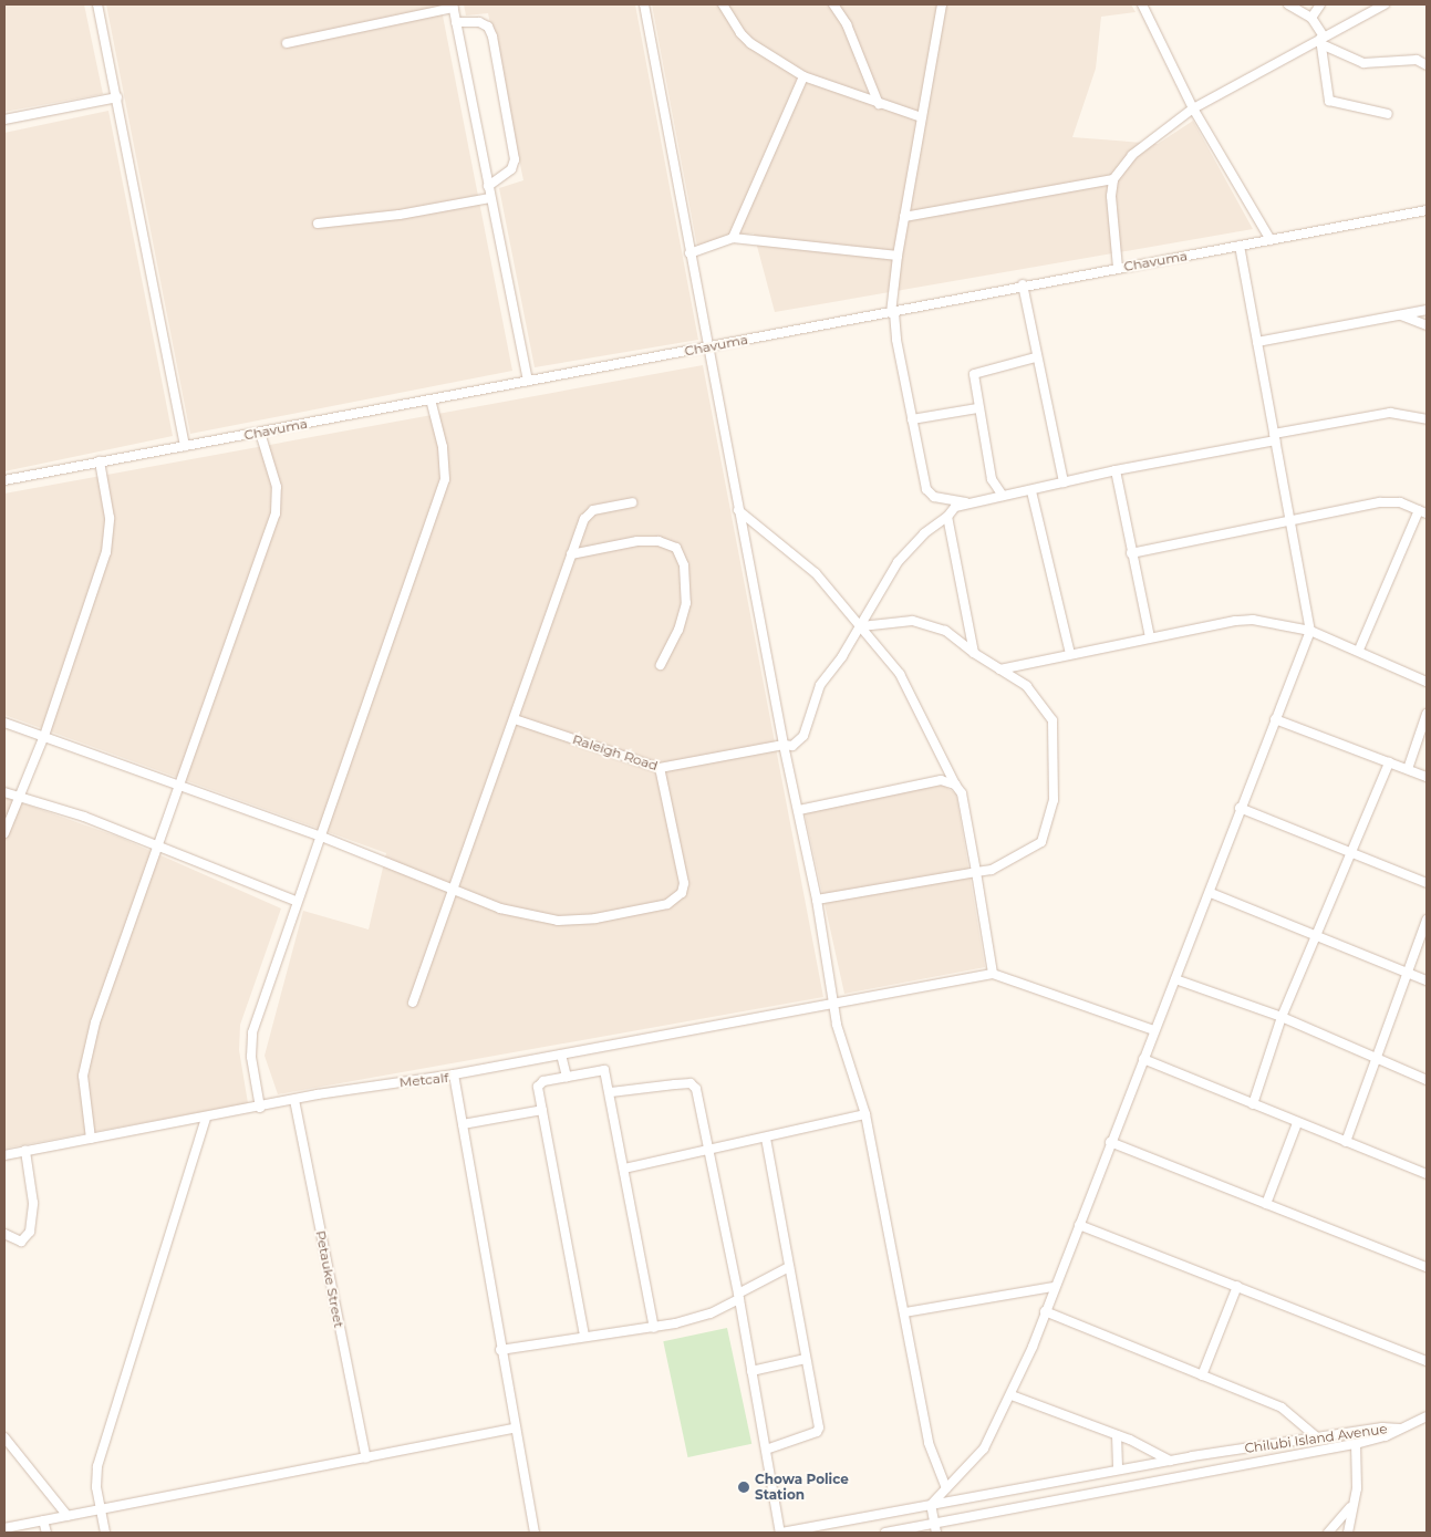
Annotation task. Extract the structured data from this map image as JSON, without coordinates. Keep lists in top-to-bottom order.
{
  "streets": {
    "street": [
      "Chavuma",
      "Raleigh Road",
      "Metcalf",
      "Petauke Street",
      "Chilubi Island Avenue"
    ]
  },
  "crossings": [
    ["Metcalf", "Petauke Street"]
  ],
  "places": ["Chowa Police Station"]
}
